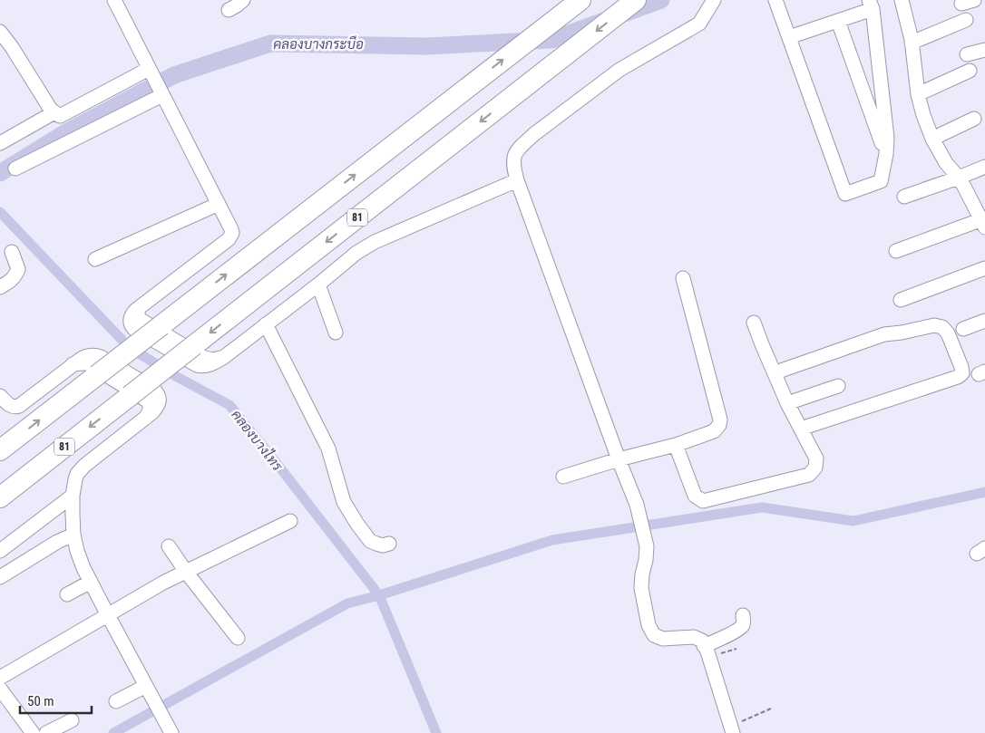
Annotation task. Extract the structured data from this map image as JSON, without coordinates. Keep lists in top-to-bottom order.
{
  "streets": {
    "highway": ["81"]
  },
  "water": ["คลองบางกระบือ", "คลองบางไทร"],
  "scale_bar": "50 m"
}
